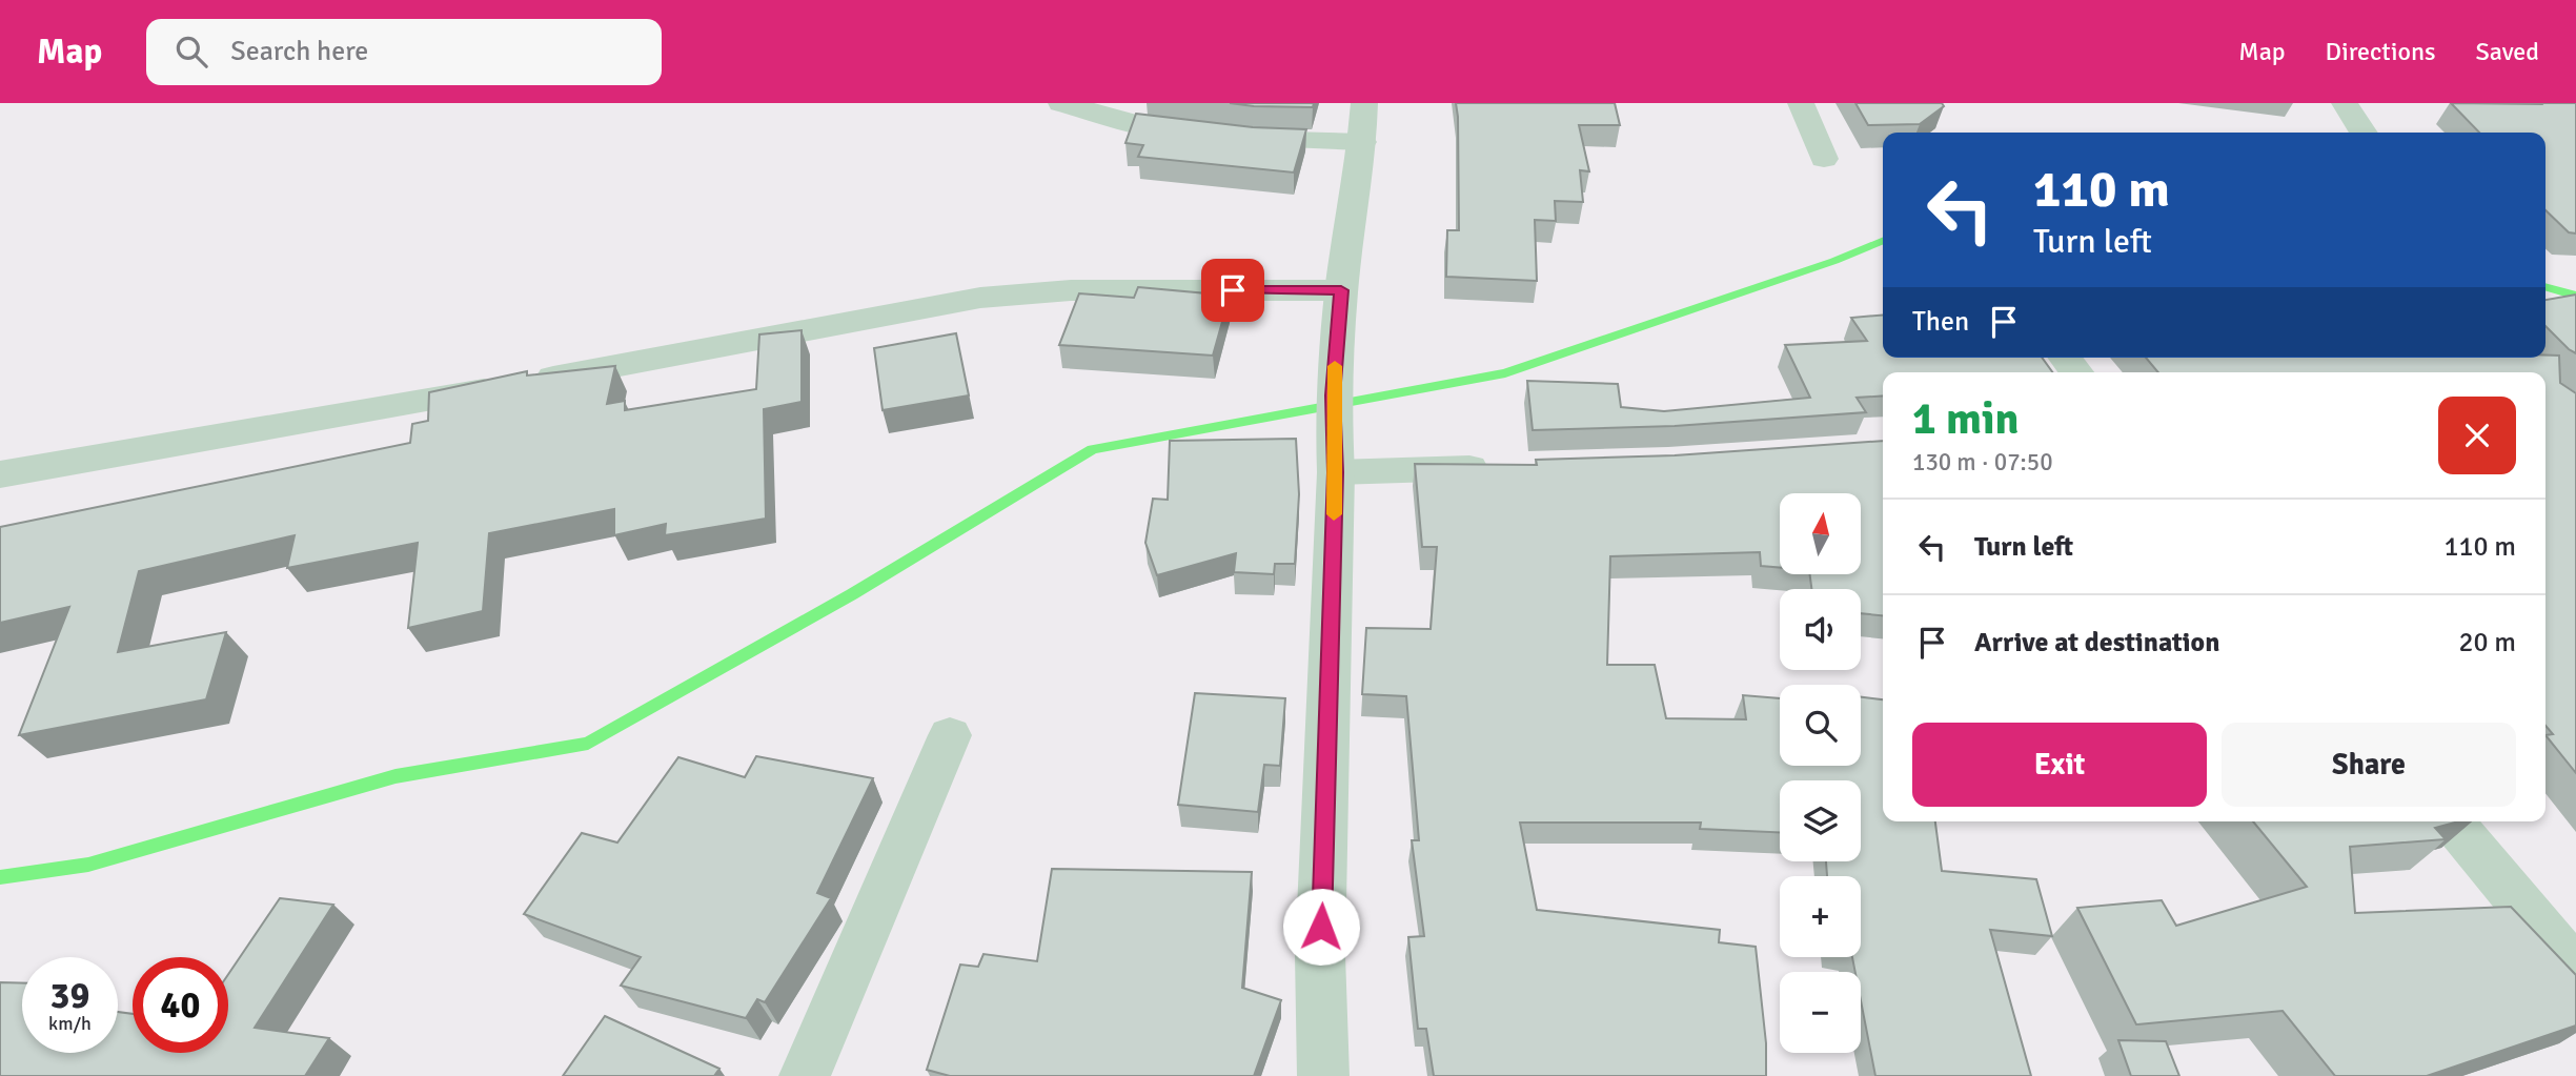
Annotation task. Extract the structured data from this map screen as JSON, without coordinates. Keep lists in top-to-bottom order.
{
  "north": "top",
  "page": {
    "header": "Map",
    "search": "Search here",
    "nav": ["Map", "Directions", "Saved"],
    "turn": ["110 m", "Turn left"],
    "then": "Then",
    "heading": ["1 min", "130 m · 07:50"],
    "map_buttons": ["+", "−"],
    "list": [
      {
        "name": "Turn left",
        "value": "110 m"
      },
      {
        "name": "Arrive at destination",
        "value": "20 m"
      }
    ],
    "buttons": ["Exit", "Share"],
    "speed": "39 km/h",
    "limit": "40"
  }
}
